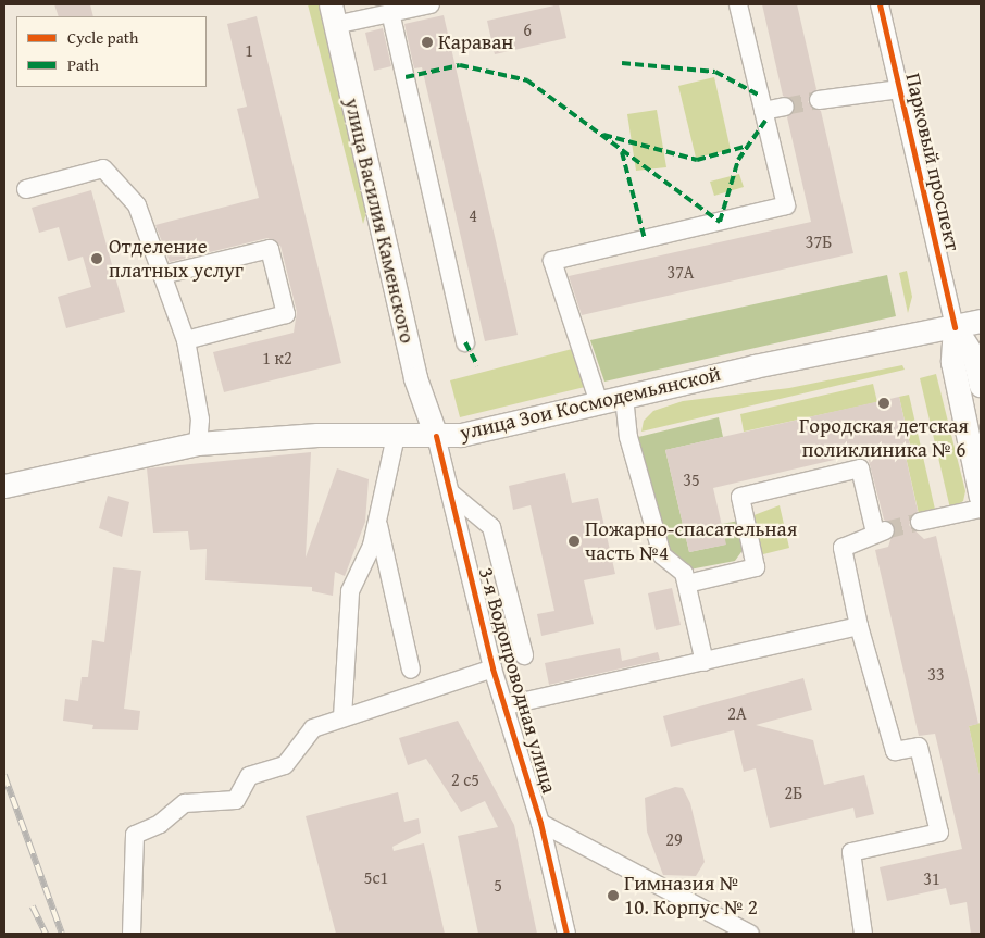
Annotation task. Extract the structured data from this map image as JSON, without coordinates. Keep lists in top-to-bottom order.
{
  "streets": {
    "main road": ["Парковый проспект", "улица Василия Каменского", "улица Зои Космодемьянской"],
    "street": ["3-я Водопроводная улица"]
  },
  "crossings": [
    ["Парковый проспект", "улица Зои Космодемьянской"],
    ["улица Василия Каменского", "улица Зои Космодемьянской"],
    ["улица Василия Каменского", "3-я Водопроводная улица"],
    ["улица Зои Космодемьянской", "3-я Водопроводная улица"]
  ],
  "places": [
    "Караван",
    "Отделение платных услуг",
    "Городская детская поликлиника № 6",
    "Пожарно-спасательная часть №4",
    "Гимназия № 10. Корпус № 2"
  ],
  "house_numbers": [
    "6",
    "1",
    "4",
    "37Б",
    "37А",
    "1 к2",
    "35",
    "33",
    "2А",
    "2 с5",
    "2Б",
    "29",
    "5с1",
    "31",
    "5"
  ],
  "legend": ["Cycle path", "Path"]
}
